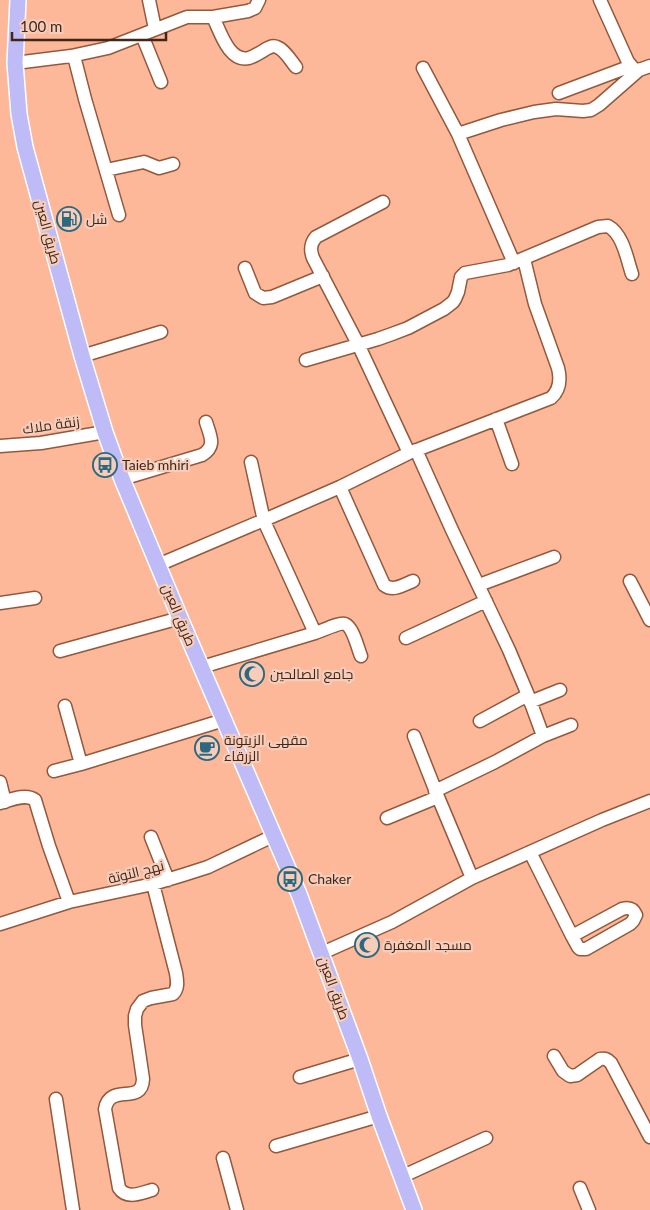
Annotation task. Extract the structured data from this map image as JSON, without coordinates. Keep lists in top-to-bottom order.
{
  "streets": {
    "main road": ["طريق العين"],
    "street": ["زنقة ملاك", "نهج التوتة"]
  },
  "crossings": [
    ["طريق العين", "زنقة ملاك"],
    ["طريق العين", "نهج التوتة"]
  ],
  "places": {
    "fuel station": ["شل"],
    "bus stop": ["Taieb mhiri", "Chaker"],
    "mosque": ["جامع الصالحين", "مسجد المغفرة"],
    "cafe": ["مقهى الزيتونة الزرقاء"]
  },
  "scale_bar": "100 m"
}
